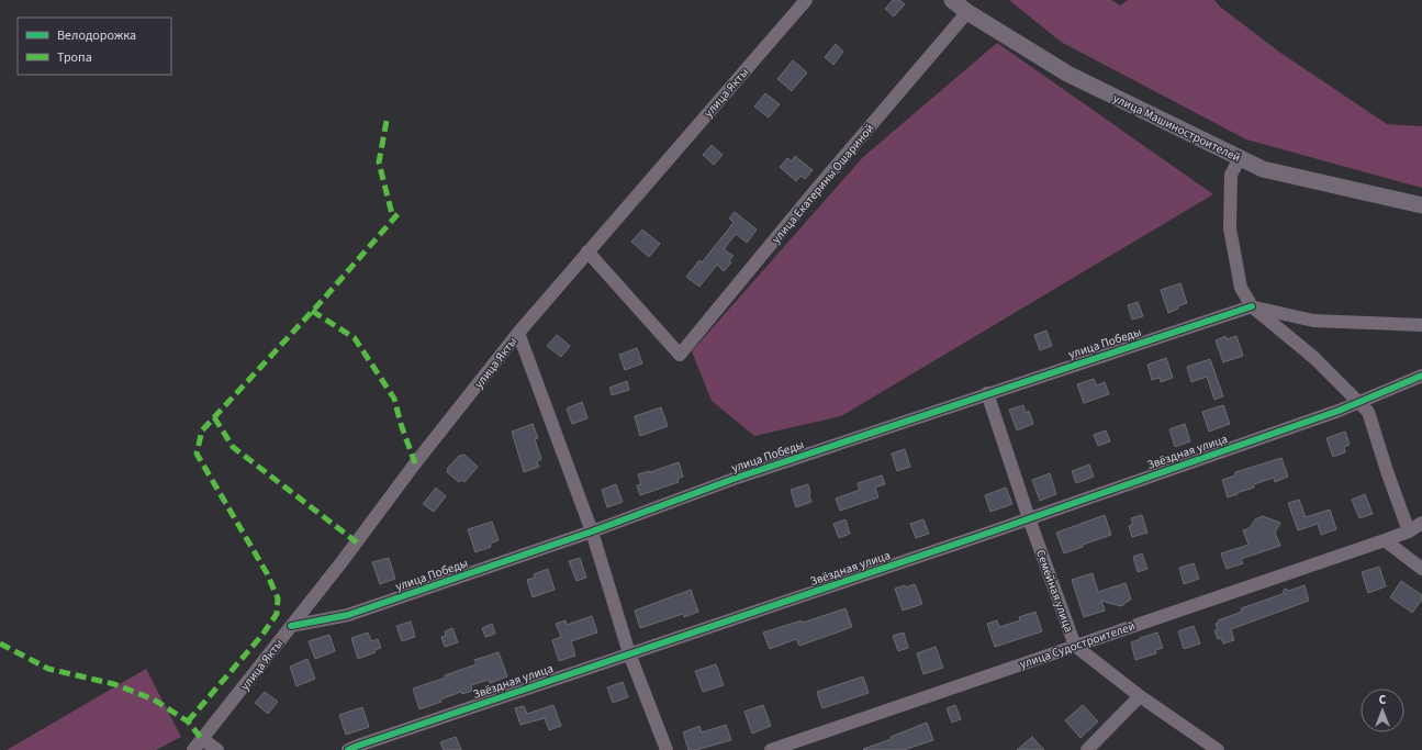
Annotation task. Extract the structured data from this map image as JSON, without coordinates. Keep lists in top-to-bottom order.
{
  "streets": {
    "street": [
      "улица Якты",
      "улица Машиностроителей",
      "улица Екатерины Ошариной",
      "улица Победы",
      "Звёздная улица",
      "Семейная улица",
      "улица Судостроителей"
    ]
  },
  "crossings": [
    ["улица Якты", "улица Екатерины Ошариной"],
    ["улица Якты", "улица Победы"],
    ["улица Машиностроителей", "улица Екатерины Ошариной"],
    ["улица Победы", "Семейная улица"],
    ["Звёздная улица", "Семейная улица"],
    ["Семейная улица", "улица Судостроителей"]
  ],
  "legend": ["Велодорожка", "Тропа"],
  "north": "top"
}
